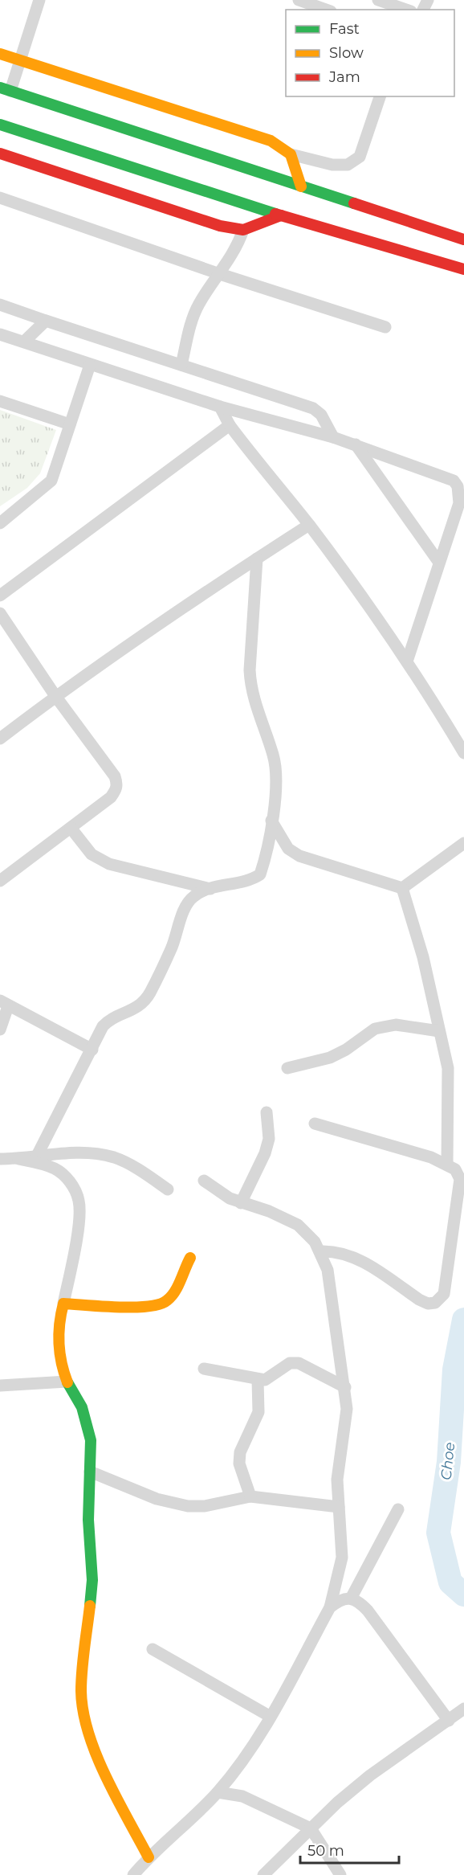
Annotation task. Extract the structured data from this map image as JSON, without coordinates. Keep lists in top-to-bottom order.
{
  "water": ["Choe"],
  "legend": ["Fast", "Slow", "Jam"],
  "scale_bar": "50 m"
}
